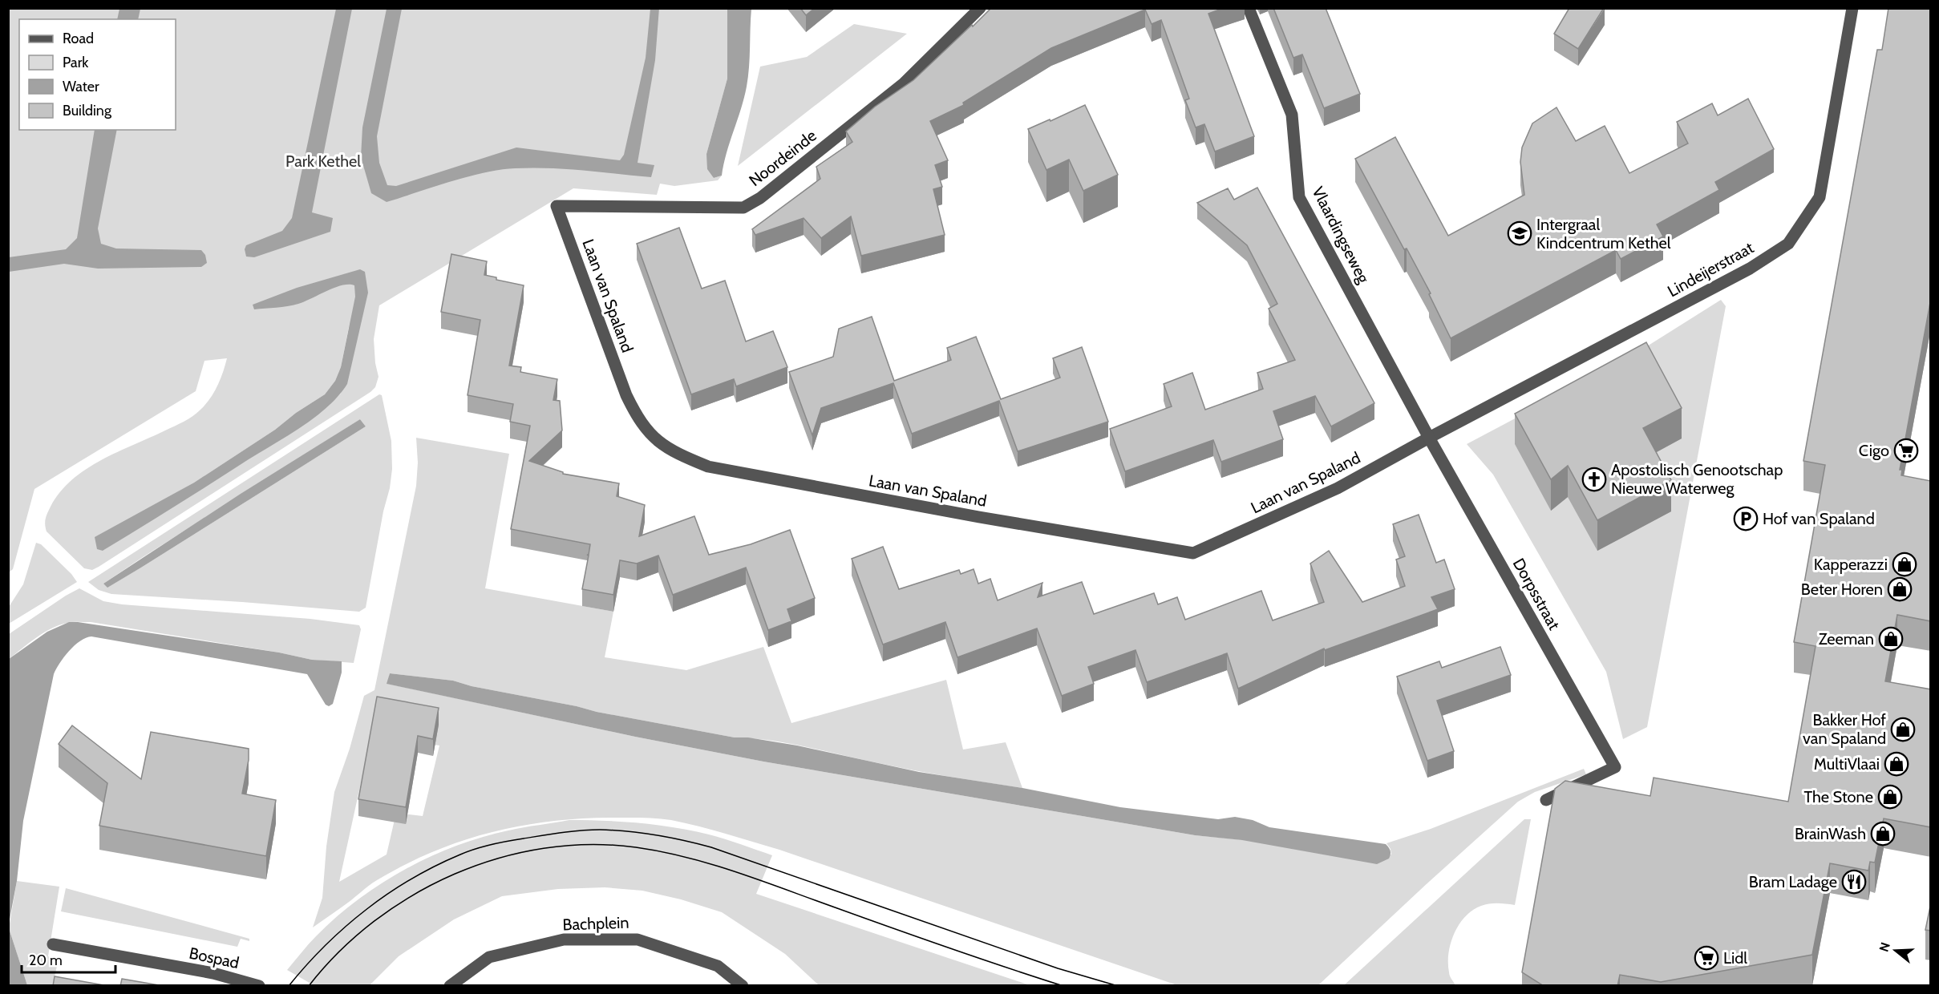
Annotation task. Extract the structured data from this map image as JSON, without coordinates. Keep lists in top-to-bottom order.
{
  "streets": {
    "street": [
      "Noordeinde",
      "Vlaardingseweg",
      "Lindeijerstraat",
      "Laan van Spaland",
      "Dorpsstraat",
      "Bachplein",
      "Bospad"
    ]
  },
  "crossings": [
    ["Noordeinde", "Laan van Spaland"],
    ["Vlaardingseweg", "Lindeijerstraat"],
    ["Vlaardingseweg", "Laan van Spaland"],
    ["Vlaardingseweg", "Dorpsstraat"],
    ["Lindeijerstraat", "Laan van Spaland"],
    ["Lindeijerstraat", "Dorpsstraat"],
    ["Laan van Spaland", "Dorpsstraat"]
  ],
  "parks": ["Park Kethel"],
  "places": {
    "school or university": ["Intergraal Kindcentrum Kethel"],
    "supermarket": ["Cigo", "Lidl"],
    "church": ["Apostolisch Genootschap Nieuwe Waterweg"],
    "parking": ["Hof van Spaland"],
    "shop": [
      "Kapperazzi",
      "Beter Horen",
      "Zeeman",
      "Bakker Hof van Spaland",
      "MultiVlaai",
      "The Stone",
      "BrainWash"
    ],
    "restaurant": ["Bram Ladage"]
  },
  "legend": [
    "Road",
    "Park",
    "Water",
    "Building"
  ],
  "scale_bar": "20 m",
  "north": "left"
}
